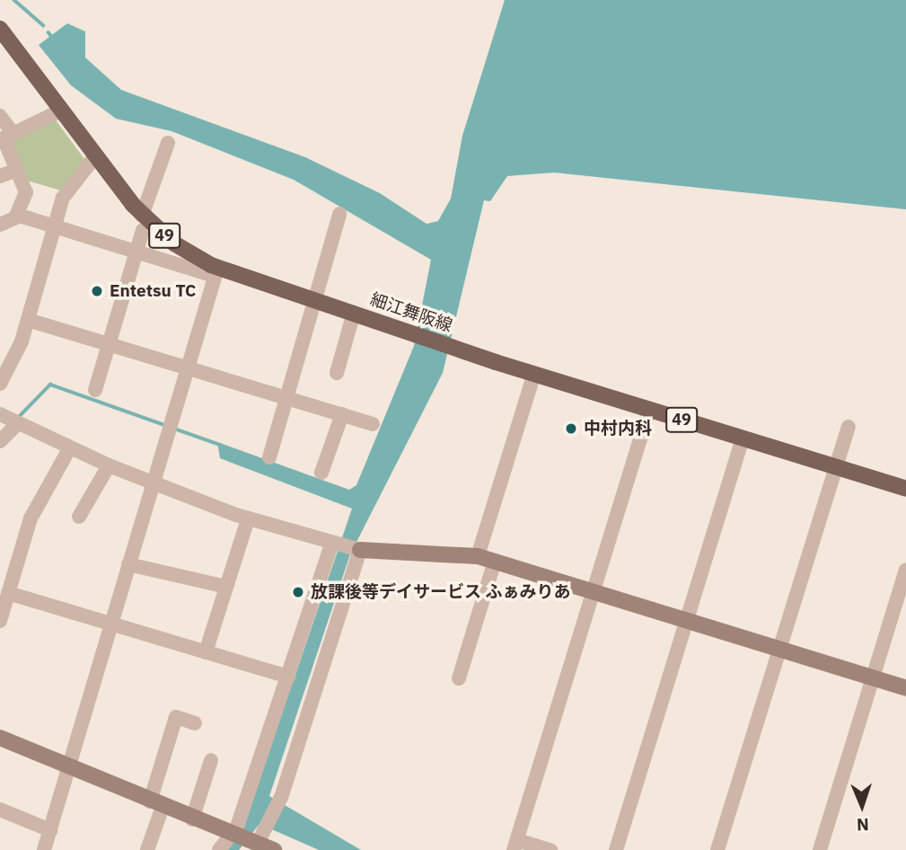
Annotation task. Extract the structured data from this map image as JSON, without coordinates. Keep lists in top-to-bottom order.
{
  "streets": {
    "main road": ["49", "細江舞阪線"]
  },
  "places": ["Entetsu TC", "中村内科", "放課後等デイサービス ふぁみりあ"],
  "north": "bottom"
}
